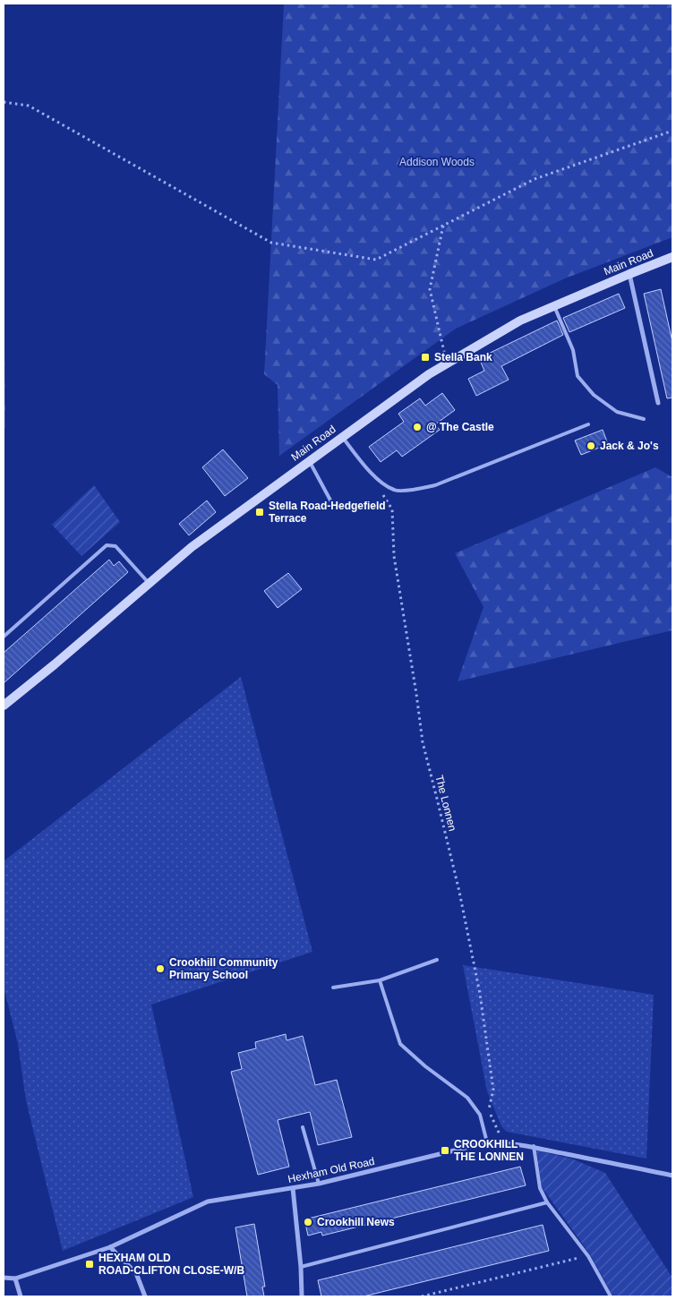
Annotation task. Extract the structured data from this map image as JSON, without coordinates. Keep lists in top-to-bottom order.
{
  "streets": {
    "main road": ["Main Road"],
    "street": ["Hexham Old Road"],
    "path": ["The Lonnen"]
  },
  "crossings": [
    ["The Lonnen", "Hexham Old Road"]
  ],
  "parks": ["Addison Woods"],
  "places": {
    "transit": [
      "Stella Bank",
      "Stella Road-Hedgefield Terrace",
      "CROOKHILL THE LONNEN",
      "HEXHAM OLD ROAD-CLIFTON CLOSE-W/B"
    ],
    "other": [
      "@ The Castle",
      "Jack & Jo's",
      "Crookhill Community Primary School",
      "Crookhill News"
    ]
  }
}
